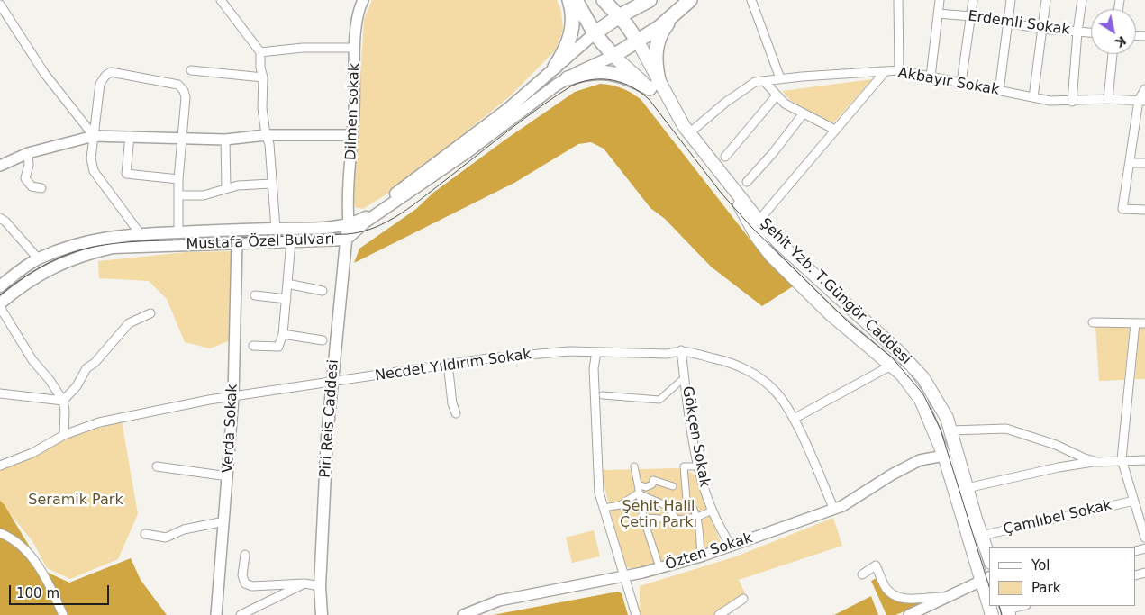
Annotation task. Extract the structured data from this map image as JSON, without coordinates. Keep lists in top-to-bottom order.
{
  "streets": {
    "main road": ["Mustafa Özel Bulvarı", "Şehit Yzb. T.Güngör Caddesi", "Piri Reis Caddesi"],
    "street": [
      "Erdemli Sokak",
      "Akbayır Sokak",
      "Dilmen sokak",
      "Necdet Yıldırım Sokak",
      "Verda Sokak",
      "Gökçen Sokak",
      "Çamlıbel Sokak",
      "Özten Sokak"
    ]
  },
  "crossings": [
    ["Akbayır Sokak", "Şehit Yzb. T.Güngör Caddesi"],
    ["Dilmen sokak", "Mustafa Özel Bulvarı"],
    ["Dilmen sokak", "Piri Reis Caddesi"],
    ["Mustafa Özel Bulvarı", "Piri Reis Caddesi"],
    ["Mustafa Özel Bulvarı", "Verda Sokak"],
    ["Şehit Yzb. T.Güngör Caddesi", "Çamlıbel Sokak"],
    ["Şehit Yzb. T.Güngör Caddesi", "Özten Sokak"],
    ["Necdet Yıldırım Sokak", "Piri Reis Caddesi"],
    ["Necdet Yıldırım Sokak", "Verda Sokak"],
    ["Necdet Yıldırım Sokak", "Gökçen Sokak"],
    ["Necdet Yıldırım Sokak", "Özten Sokak"],
    ["Gökçen Sokak", "Özten Sokak"]
  ],
  "parks": ["Seramik Park", "Şehit Halil Çetin Parkı"],
  "legend": ["Yol", "Park"],
  "scale_bar": "100 m",
  "north": "bottom right"
}
